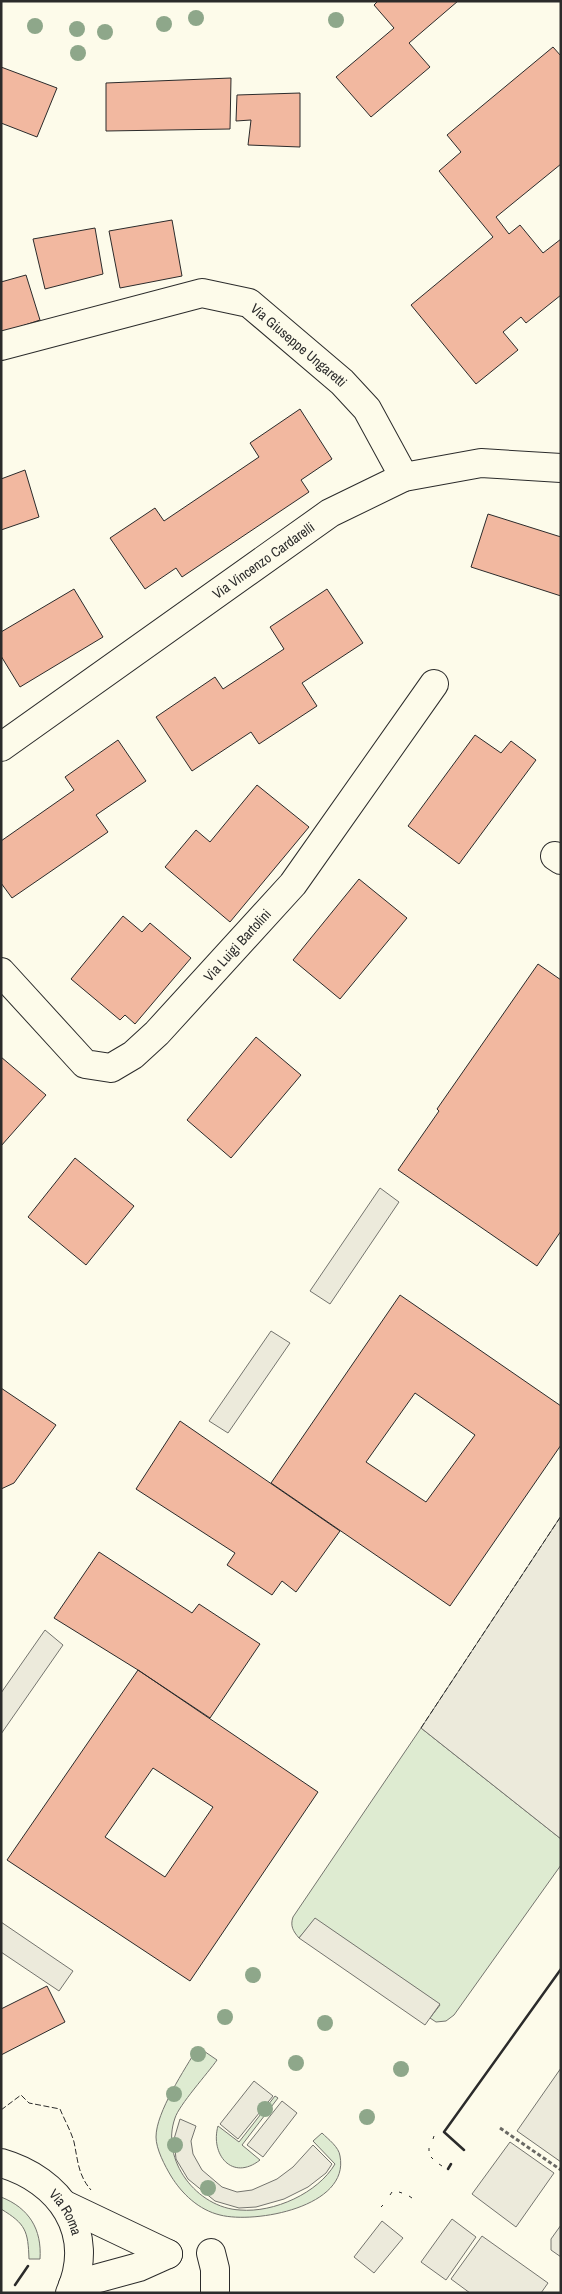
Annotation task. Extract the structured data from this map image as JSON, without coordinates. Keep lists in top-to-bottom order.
{
  "streets": {
    "street": [
      "Via Giuseppe Ungaretti",
      "Via Vincenzo Cardarelli",
      "Via Luigi Bartolini",
      "Via Roma"
    ]
  },
  "crossings": [
    ["Via Giuseppe Ungaretti", "Via Vincenzo Cardarelli"]
  ]
}
